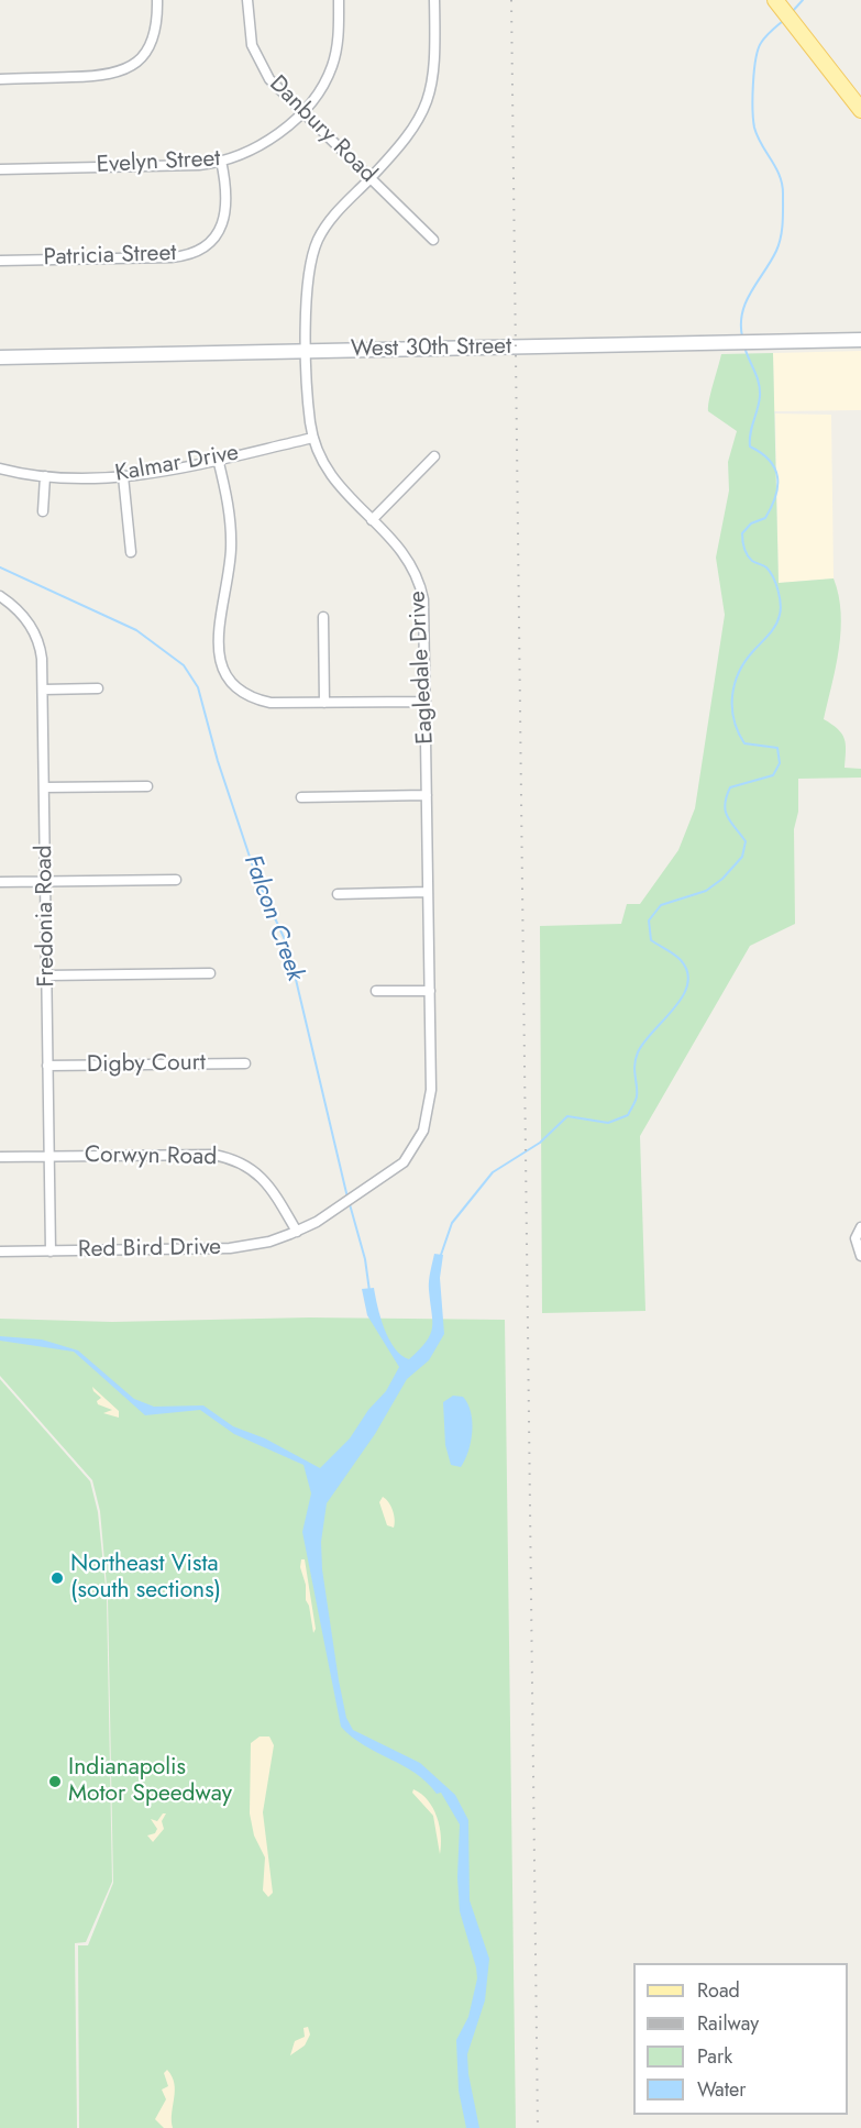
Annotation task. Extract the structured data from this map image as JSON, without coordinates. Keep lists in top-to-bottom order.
{
  "streets": {
    "main road": ["West 30th Street"],
    "street": [
      "Danbury Road",
      "Evelyn Street",
      "Patricia Street",
      "Kalmar Drive",
      "Eagledale Drive",
      "Fredonia Road",
      "Digby Court",
      "Corwyn Road",
      "Red Bird Drive"
    ]
  },
  "crossings": [
    ["Danbury Road", "Evelyn Street"],
    ["Danbury Road", "Eagledale Drive"],
    ["Evelyn Street", "Patricia Street"],
    ["West 30th Street", "Eagledale Drive"],
    ["Kalmar Drive", "Eagledale Drive"],
    ["Eagledale Drive", "Corwyn Road"],
    ["Eagledale Drive", "Red Bird Drive"],
    ["Fredonia Road", "Digby Court"],
    ["Fredonia Road", "Corwyn Road"],
    ["Fredonia Road", "Red Bird Drive"],
    ["Corwyn Road", "Red Bird Drive"]
  ],
  "water": ["Falcon Creek"],
  "places": ["Northeast Vista (south sections)", "Indianapolis Motor Speedway"],
  "legend": [
    "Road",
    "Railway",
    "Park",
    "Water"
  ]
}
